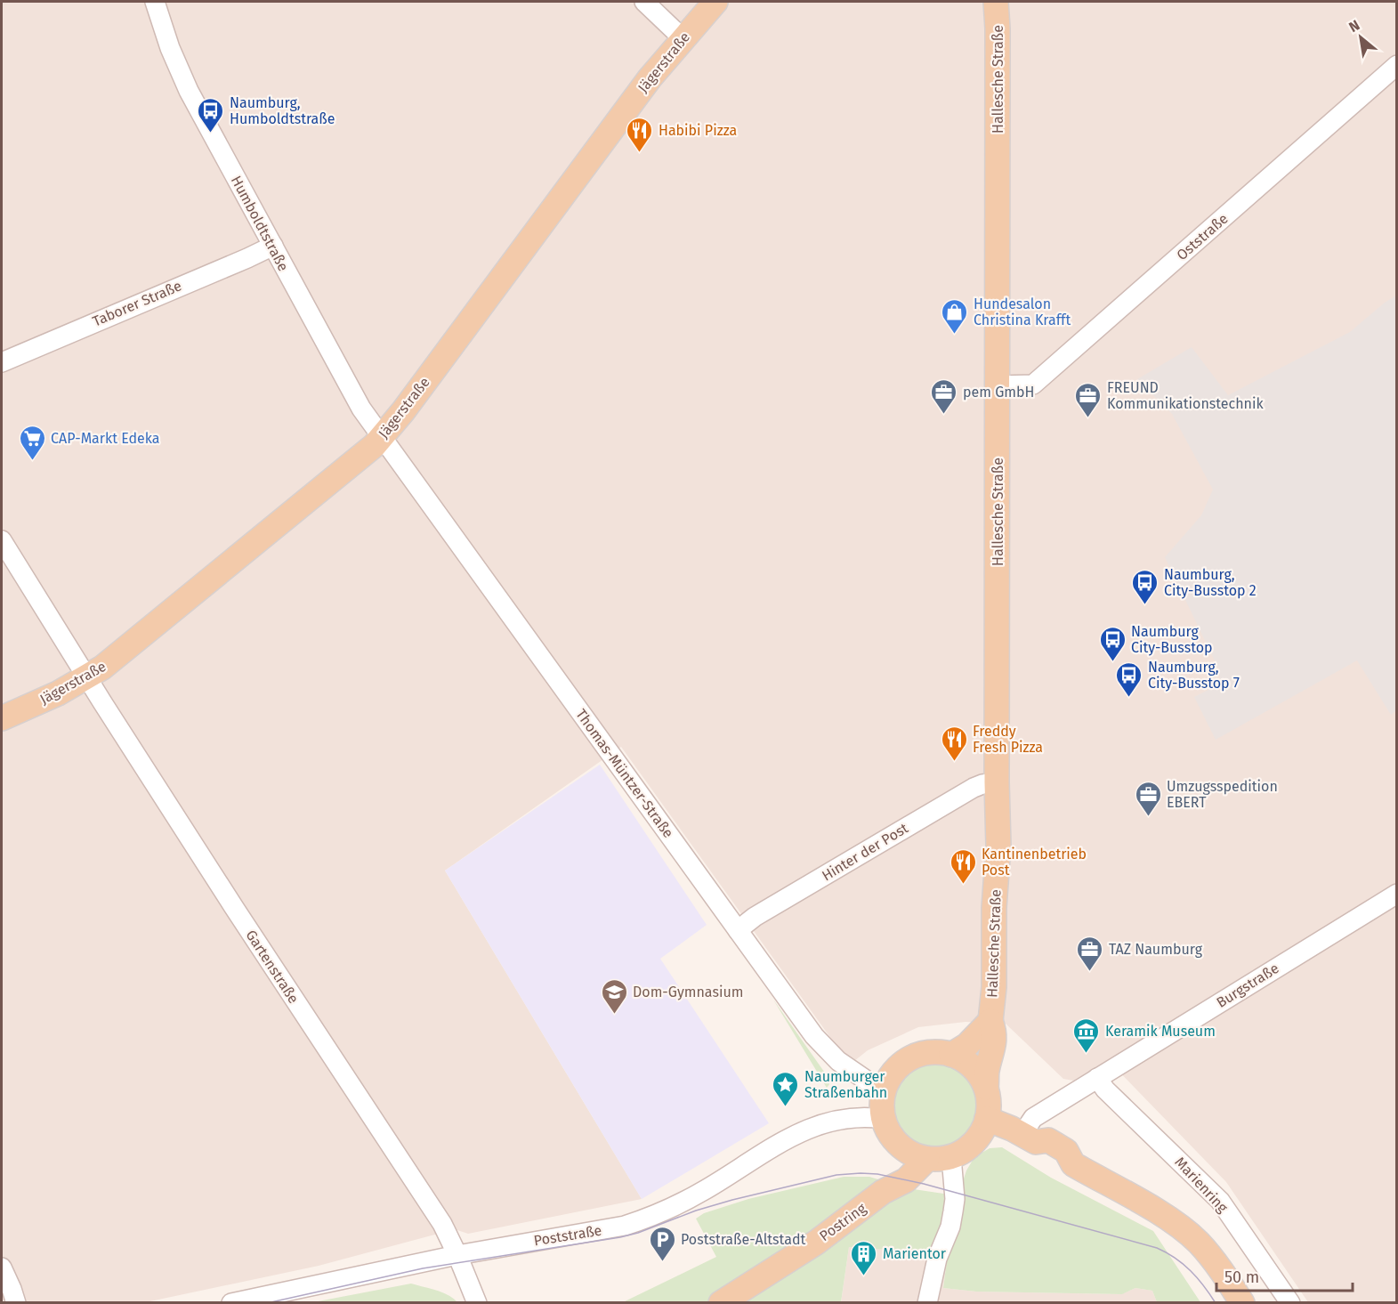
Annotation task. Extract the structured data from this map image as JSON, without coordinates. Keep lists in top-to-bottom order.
{
  "streets": {
    "main road": ["Jägerstraße", "Hallesche Straße", "Postring"],
    "street": [
      "Humboldtstraße",
      "Oststraße",
      "Taborer Straße",
      "Thomas-Müntzer-Straße",
      "Hinter der Post",
      "Gartenstraße",
      "Burgstraße",
      "Marienring",
      "Poststraße"
    ]
  },
  "crossings": [
    ["Jägerstraße", "Humboldtstraße"],
    ["Jägerstraße", "Thomas-Müntzer-Straße"],
    ["Jägerstraße", "Gartenstraße"],
    ["Hallesche Straße", "Oststraße"],
    ["Hallesche Straße", "Thomas-Müntzer-Straße"],
    ["Hallesche Straße", "Hinter der Post"],
    ["Hallesche Straße", "Postring"],
    ["Hallesche Straße", "Poststraße"],
    ["Humboldtstraße", "Taborer Straße"],
    ["Humboldtstraße", "Thomas-Müntzer-Straße"],
    ["Thomas-Müntzer-Straße", "Hinter der Post"],
    ["Thomas-Müntzer-Straße", "Postring"],
    ["Thomas-Müntzer-Straße", "Poststraße"],
    ["Gartenstraße", "Poststraße"],
    ["Burgstraße", "Marienring"],
    ["Postring", "Poststraße"]
  ],
  "places": {
    "bus stop": [
      "Naumburg, Humboldtstraße",
      "Naumburg, City-Busstop 2",
      "Naumburg City-Busstop",
      "Naumburg, City-Busstop 7"
    ],
    "restaurant": ["Habibi Pizza", "Freddy Fresh Pizza", "Kantinenbetrieb Post"],
    "shop": ["Hundesalon Christina Krafft"],
    "office": [
      "pem GmbH",
      "FREUND Kommunikationstechnik",
      "Umzugsspedition EBERT",
      "TAZ Naumburg"
    ],
    "supermarket": ["CAP-Markt Edeka"],
    "school or university": ["Dom-Gymnasium"],
    "museum": ["Keramik Museum"],
    "place": ["Naumburger Straßenbahn"],
    "parking": ["Poststraße-Altstadt"],
    "building": ["Marientor"]
  },
  "scale_bar": "50 m",
  "north": "top left"
}
